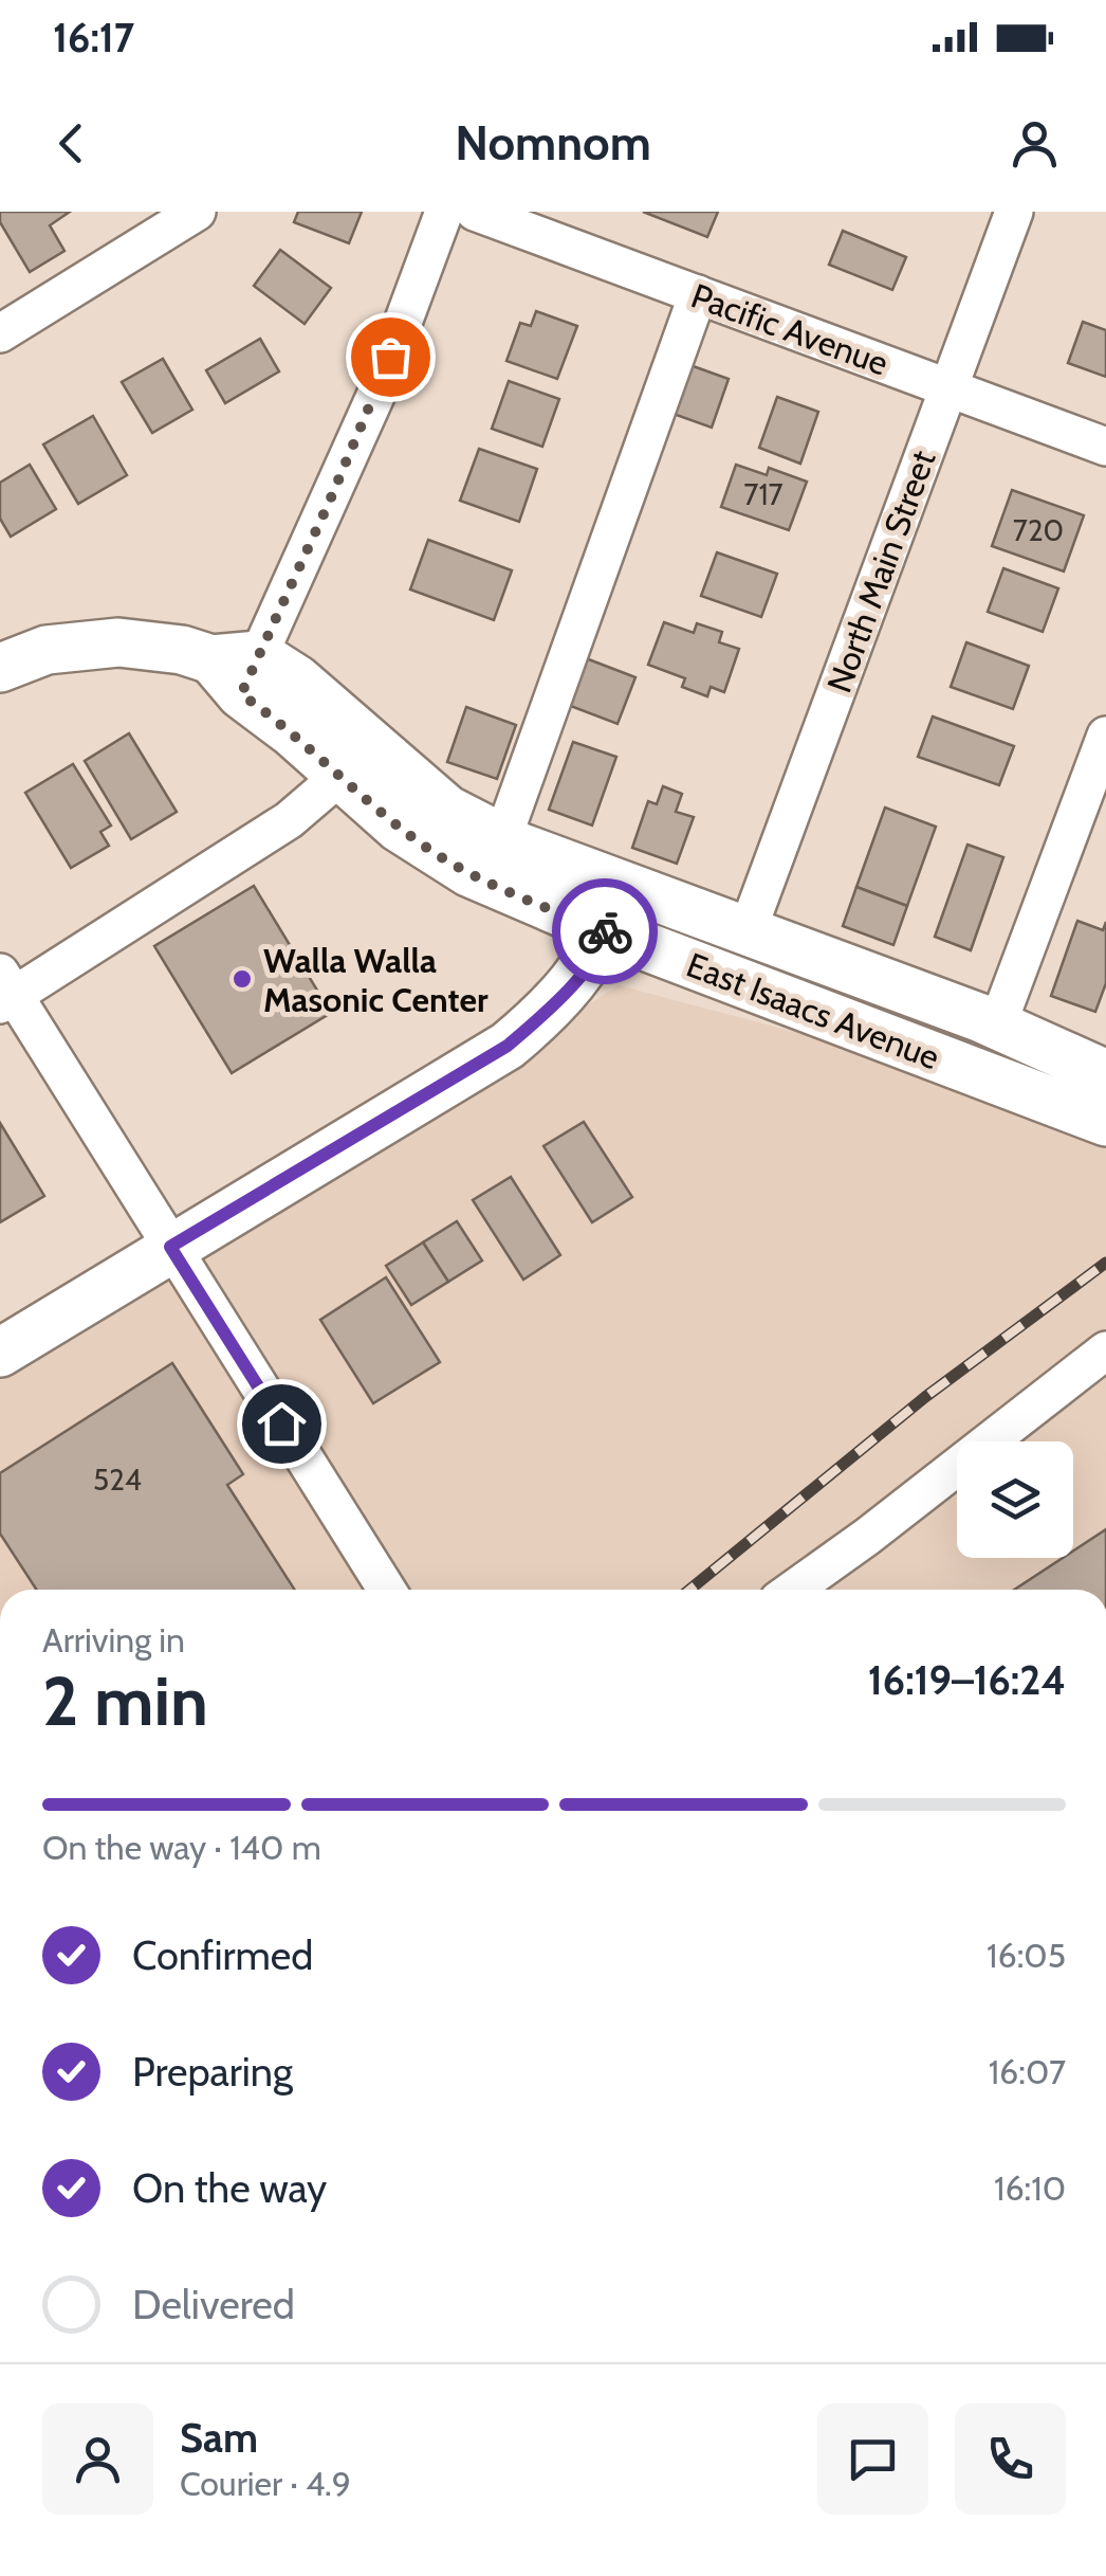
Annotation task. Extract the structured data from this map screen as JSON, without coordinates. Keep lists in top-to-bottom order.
{
  "streets": {
    "main road": ["East Isaacs Avenue"],
    "street": ["Pacific Avenue", "North Main Street"]
  },
  "crossings": [
    ["Pacific Avenue", "North Main Street"],
    ["North Main Street", "East Isaacs Avenue"]
  ],
  "places": ["Walla Walla Masonic Center"],
  "house_numbers": ["717", "720", "524"],
  "page": {
    "status": "16:17",
    "header": "Nomnom",
    "heading": ["2 min", "Arriving in", "16:19–16:24"],
    "panel": ["Sam", "Courier · 4.9"],
    "bar": "On the way · 140 m",
    "list": [
      ["Confirmed", "16:05"],
      ["Preparing", "16:07"],
      ["On the way", "16:10"],
      "Delivered"
    ]
  }
}
